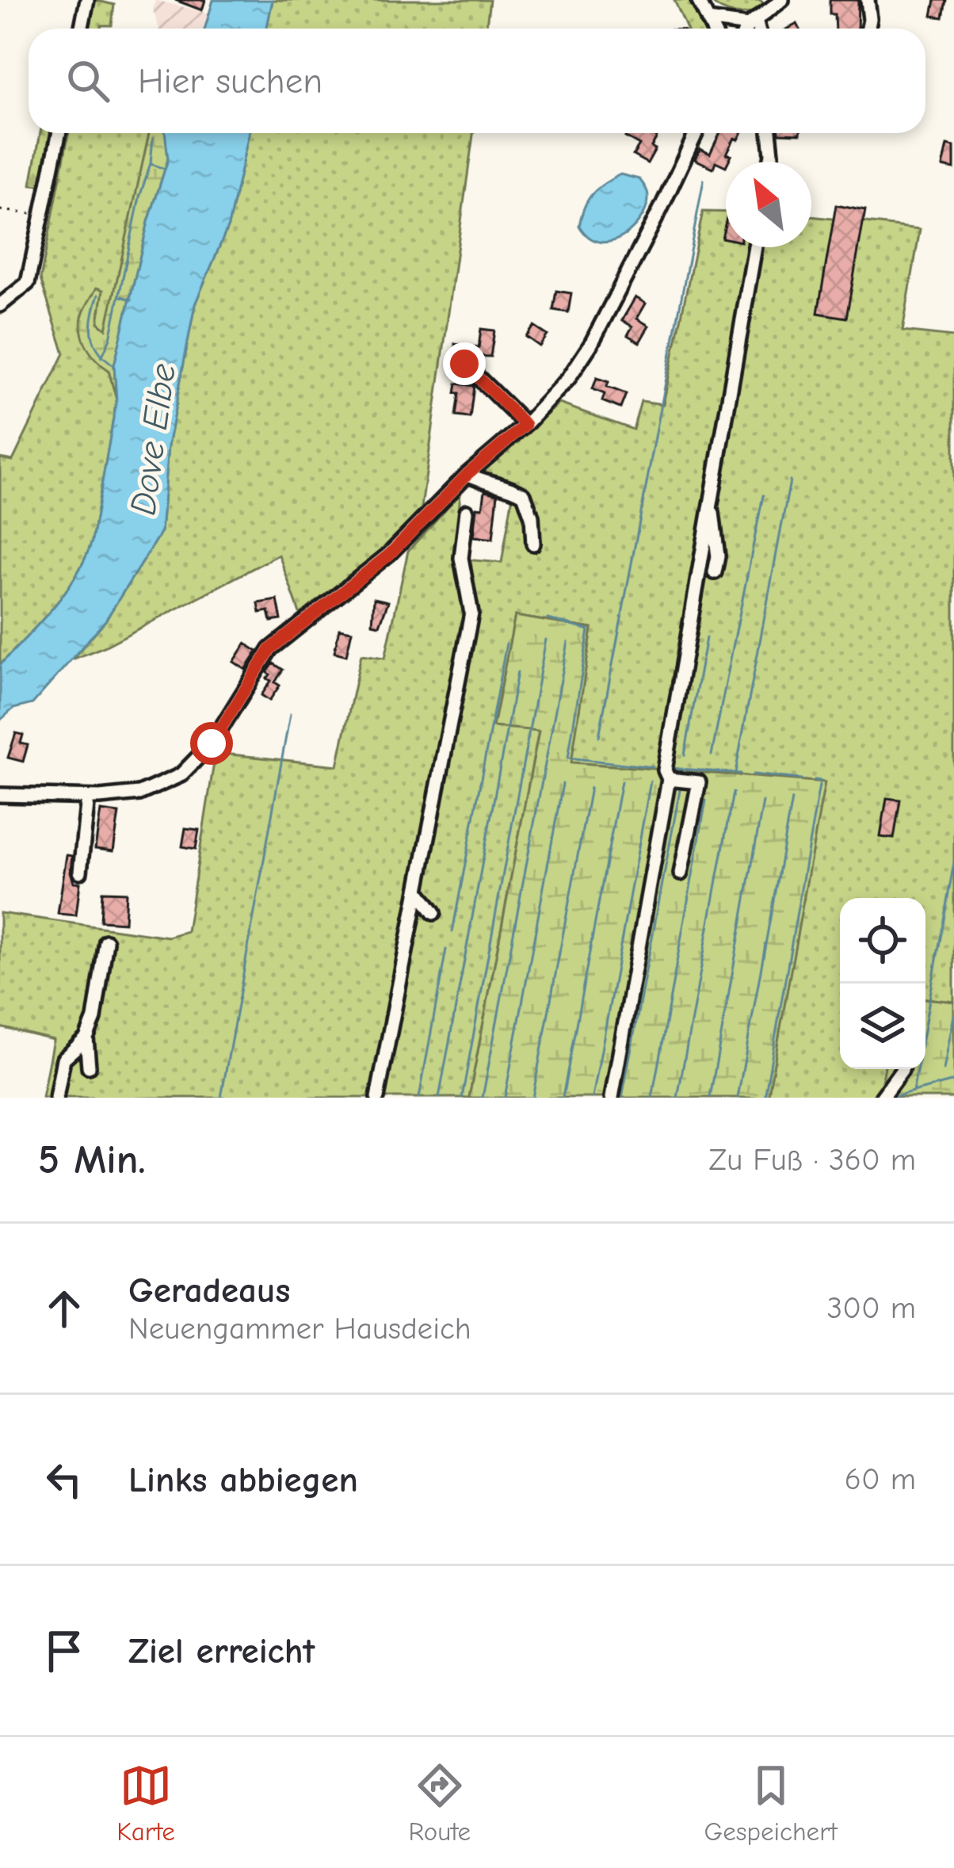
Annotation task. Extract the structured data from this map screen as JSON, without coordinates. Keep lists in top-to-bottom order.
{
  "water": ["Dove Elbe"],
  "north": "top left",
  "page": {
    "search": "Hier suchen",
    "heading": ["5 Min.", "Zu Fuß · 360 m"],
    "list": [
      ["Geradeaus", "Neuengammer Hausdeich", "300 m"],
      ["Links abbiegen", "60 m"],
      "Ziel erreicht"
    ],
    "nav": ["Karte", "Route", "Gespeichert"]
  }
}
